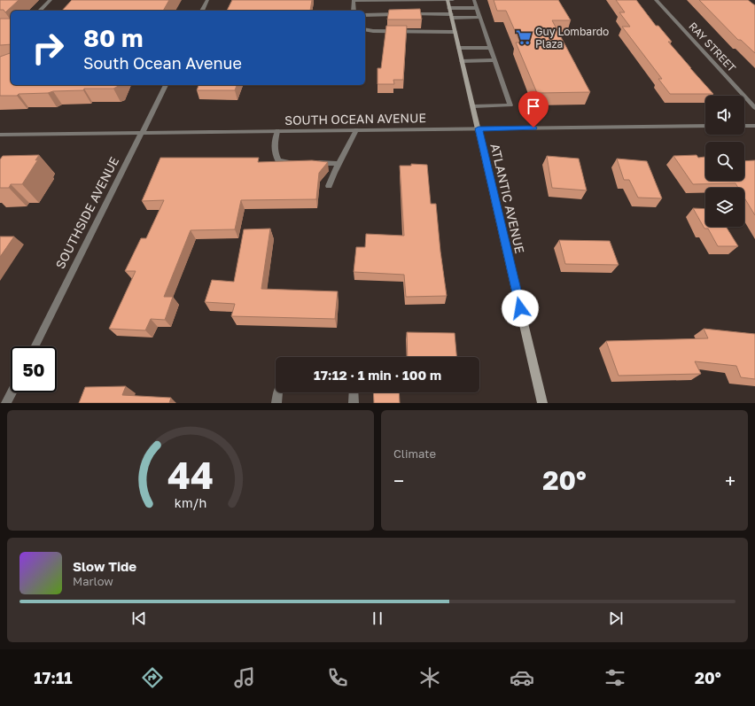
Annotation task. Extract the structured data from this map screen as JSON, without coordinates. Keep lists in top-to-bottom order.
{
  "streets": {
    "main road": ["ATLANTIC AVENUE"],
    "street": ["RAY STREET", "SOUTH OCEAN AVENUE", "SOUTHSIDE AVENUE"]
  },
  "crossings": [
    ["SOUTH OCEAN AVENUE", "ATLANTIC AVENUE"],
    ["SOUTH OCEAN AVENUE", "SOUTHSIDE AVENUE"]
  ],
  "places": {
    "supermarket": ["Guy Lombardo Plaza"]
  },
  "page": {
    "turn": ["80 m", "South Ocean Avenue"],
    "limit": "50",
    "trip": "17:12 · 1 min · 100 m",
    "tile": "Climate",
    "heat": ["−", "20°", "+"],
    "song": ["Slow Tide", "Marlow"],
    "tabs": ["17:11", "20°"],
    "gauge": ["44", "km/h"]
  }
}
